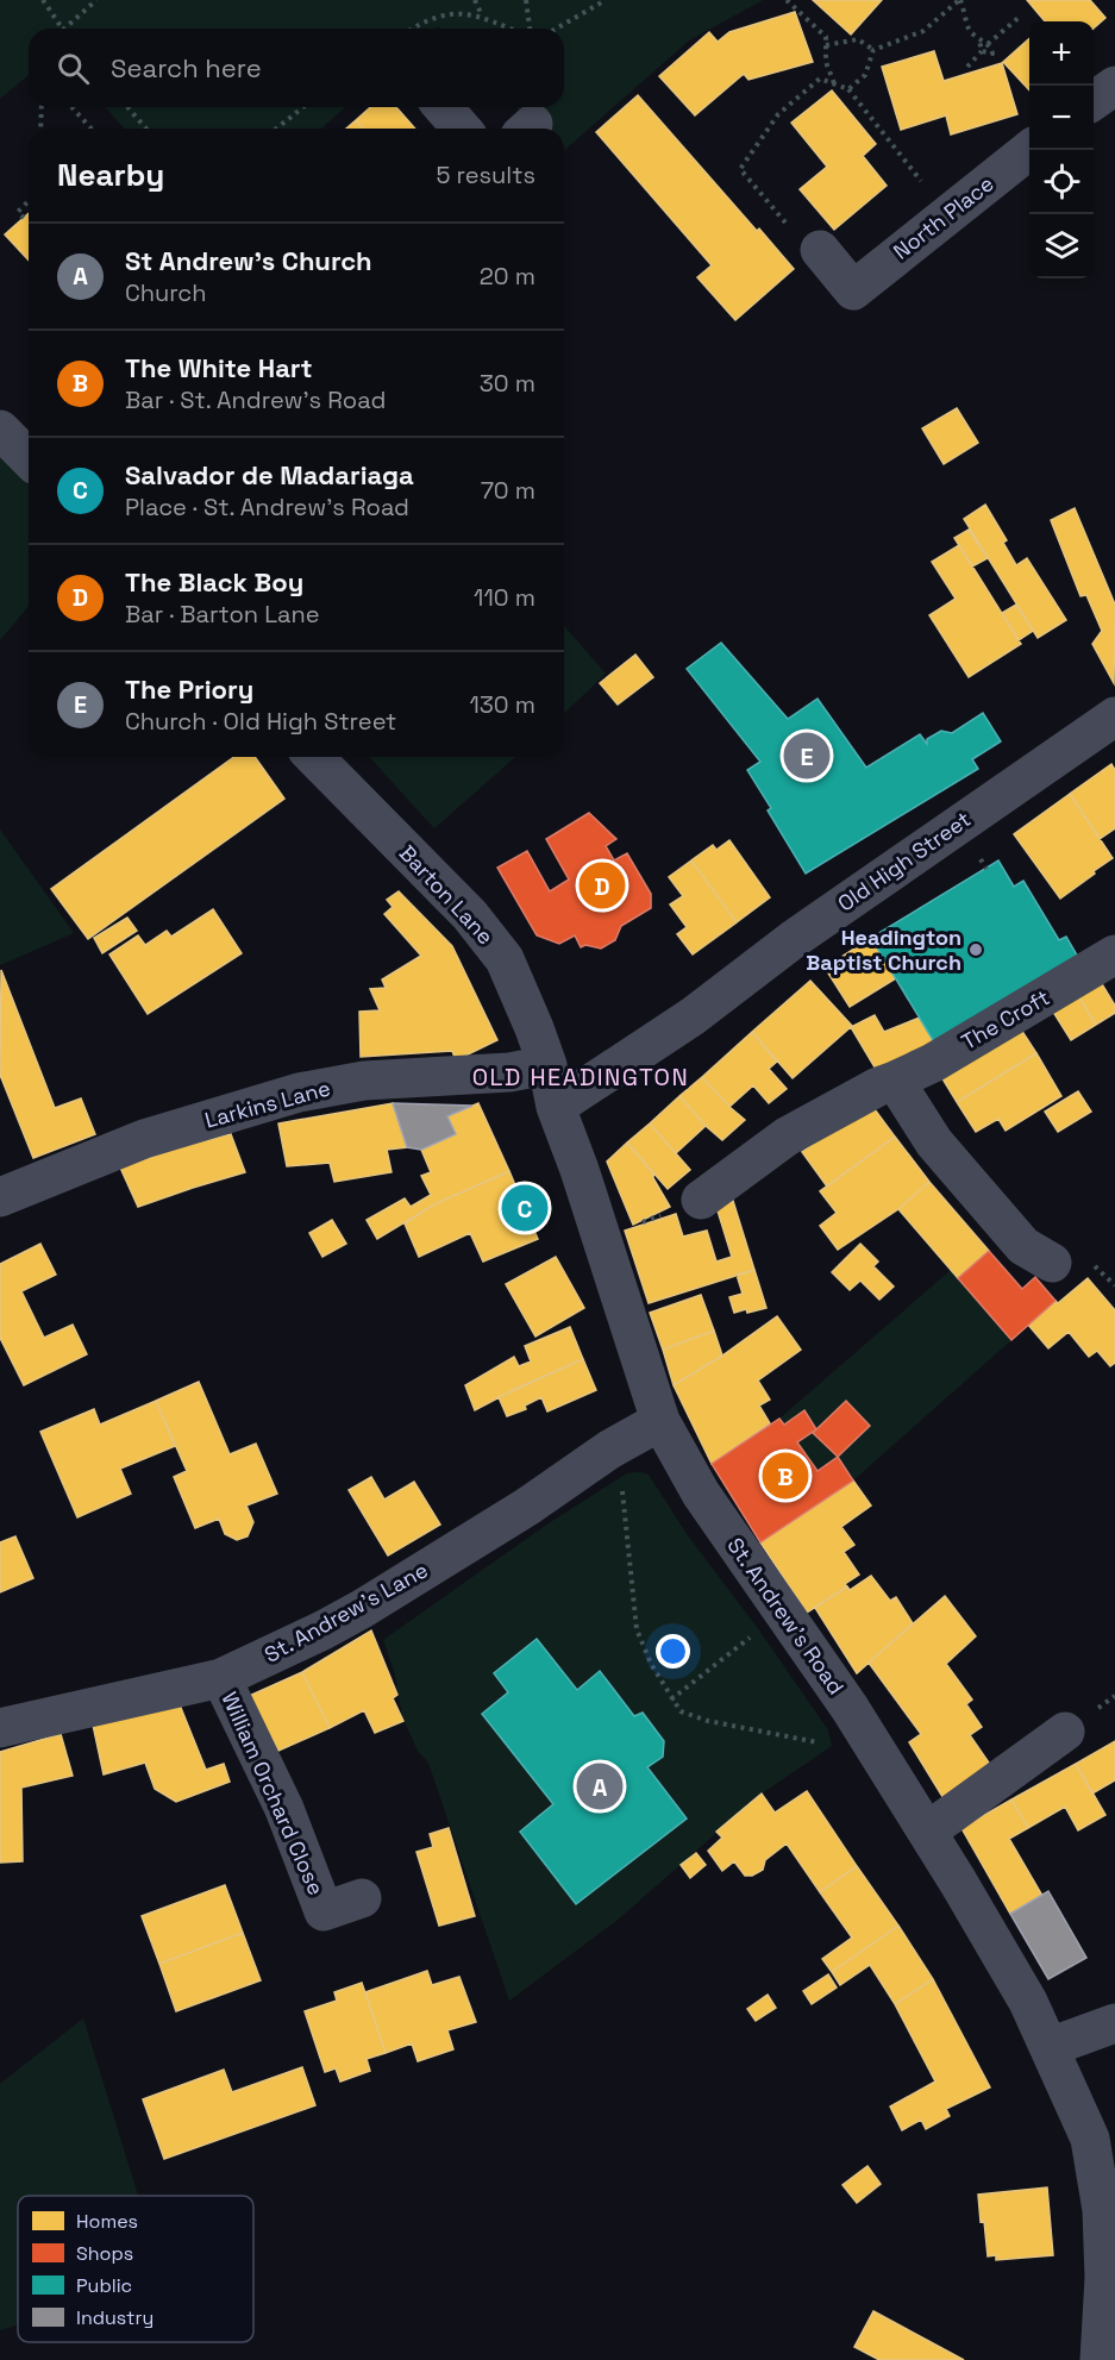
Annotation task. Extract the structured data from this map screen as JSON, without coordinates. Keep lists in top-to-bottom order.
{
  "streets": {
    "street": [
      "North Place",
      "Old High Street",
      "Barton Lane",
      "The Croft",
      "Larkins Lane",
      "St. Andrew's Lane",
      "St. Andrew's Road",
      "William Orchard Close"
    ]
  },
  "crossings": [
    ["Old High Street", "St. Andrew's Road"],
    ["Barton Lane", "Larkins Lane"],
    ["Barton Lane", "St. Andrew's Road"],
    ["Larkins Lane", "St. Andrew's Road"],
    ["St. Andrew's Lane", "St. Andrew's Road"],
    ["St. Andrew's Lane", "William Orchard Close"]
  ],
  "districts": ["OLD HEADINGTON"],
  "places": ["Headington Baptist Church"],
  "legend": [
    "Homes",
    "Shops",
    "Public",
    "Industry"
  ],
  "page": {
    "map_buttons": ["+", "−"],
    "search": "Search here",
    "heading": ["Nearby", "5 results"],
    "list": [
      {
        "mark": "A",
        "name": "St Andrew's Church",
        "note": "Church",
        "value": "20 m"
      },
      {
        "mark": "B",
        "name": "The White Hart",
        "note": "Bar · St. Andrew's Road",
        "value": "30 m"
      },
      {
        "mark": "C",
        "name": "Salvador de Madariaga",
        "note": "Place · St. Andrew's Road",
        "value": "70 m"
      },
      {
        "mark": "D",
        "name": "The Black Boy",
        "note": "Bar · Barton Lane",
        "value": "110 m"
      },
      {
        "mark": "E",
        "name": "The Priory",
        "note": "Church · Old High Street",
        "value": "130 m"
      }
    ],
    "pins": [
      "E",
      "D",
      "C",
      "B",
      "A"
    ]
  }
}
